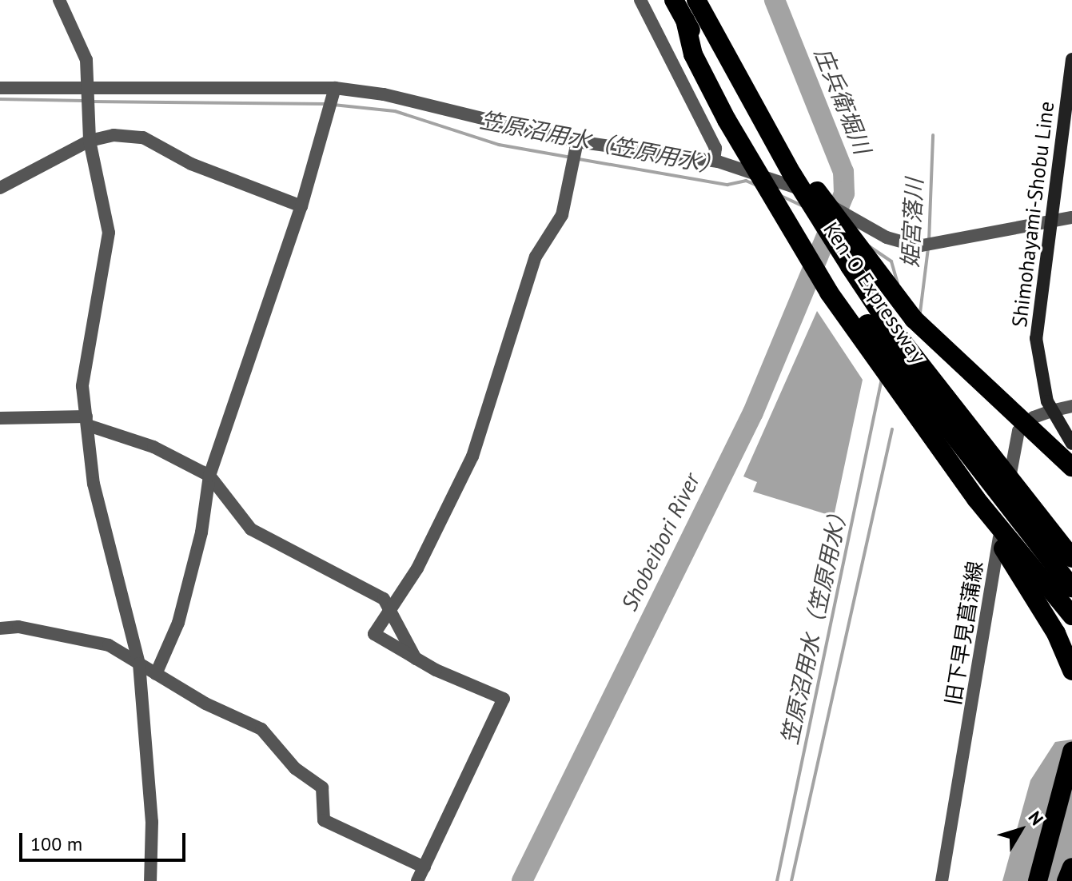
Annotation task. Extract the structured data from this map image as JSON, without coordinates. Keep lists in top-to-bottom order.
{
  "streets": {
    "highway": ["Ken-O Expressway"],
    "main road": ["Shimohayami-Shobu Line"],
    "street": ["旧下早見菖蒲線"]
  },
  "crossings": [
    ["Shimohayami-Shobu Line", "旧下早見菖蒲線"]
  ],
  "water": [
    "庄兵衛堀川",
    "笠原沼用水（笠原用水）",
    "姫宮落川",
    "Shobeibori River"
  ],
  "scale_bar": "100 m",
  "north": "top right"
}
